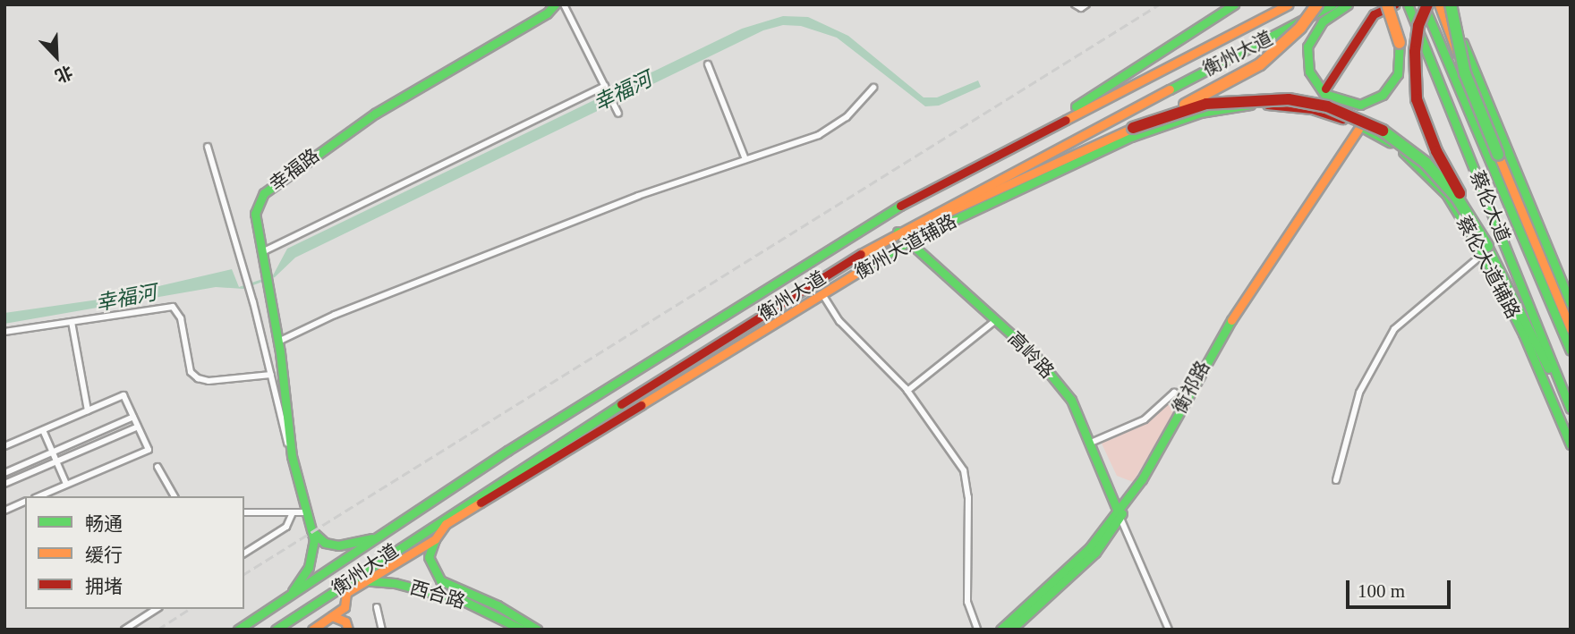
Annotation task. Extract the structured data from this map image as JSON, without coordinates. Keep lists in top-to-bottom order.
{
  "streets": {
    "main road": [
      "衡州大道",
      "幸福路",
      "蔡伦大道",
      "衡州大道辅路",
      "蔡伦大道辅路",
      "高岭路",
      "衡祁路",
      "西合路"
    ]
  },
  "crossings": [
    ["衡州大道", "衡州大道辅路"],
    ["衡州大道", "高岭路"],
    ["衡州大道", "西合路"],
    ["衡州大道辅路", "蔡伦大道辅路"],
    ["衡州大道辅路", "高岭路"],
    ["衡州大道辅路", "衡祁路"],
    ["衡州大道辅路", "西合路"],
    ["蔡伦大道辅路", "衡祁路"],
    ["高岭路", "衡祁路"]
  ],
  "water": ["幸福河"],
  "legend": ["畅通", "缓行", "拥堵"],
  "scale_bar": "100 m",
  "north": "bottom right"
}
